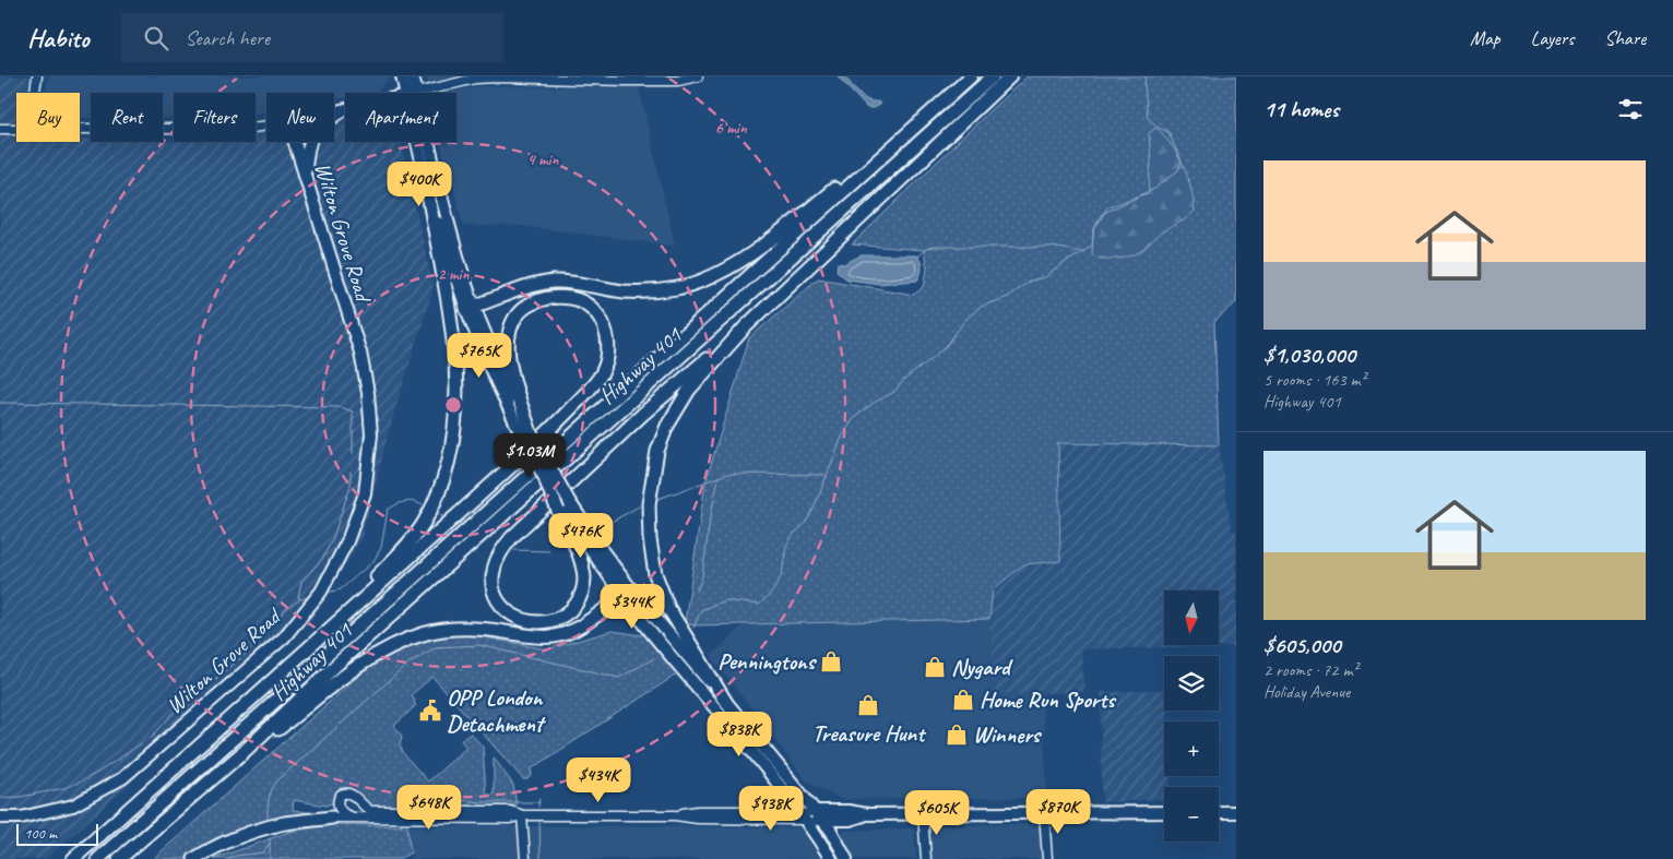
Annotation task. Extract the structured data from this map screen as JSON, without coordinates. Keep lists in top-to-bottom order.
{
  "streets": {
    "highway": ["Highway 401"],
    "main road": ["Wilton Grove Road"]
  },
  "places": {
    "shop": [
      "Penningtons",
      "Nygard",
      "Home Run Sports",
      "Treasure Hunt",
      "Winners"
    ],
    "public building": ["OPP London Detachment"]
  },
  "scale_bar": "100 m",
  "north": "bottom",
  "page": {
    "header": "Habito",
    "search": "Search here",
    "nav": ["Map", "Layers", "Share"],
    "heading": "11 homes",
    "chip": [
      "Buy",
      "Rent",
      "Filters",
      "New",
      "Apartment"
    ],
    "list": [
      {
        "name": "$1,030,000",
        "note": "5 rooms · 163 m² · Highway 401"
      },
      {
        "name": "$605,000",
        "note": "2 rooms · 72 m² · Holiday Avenue"
      }
    ],
    "price": [
      "$400K",
      "$765K",
      "$1.03M",
      "$476K",
      "$344K",
      "$838K",
      "$434K",
      "$648K",
      "$938K",
      "$870K",
      "$605K"
    ],
    "map_buttons": ["+", "−"],
    "scale": "100 m"
  },
  "rings": ["6 min", "4 min", "2 min"]
}
